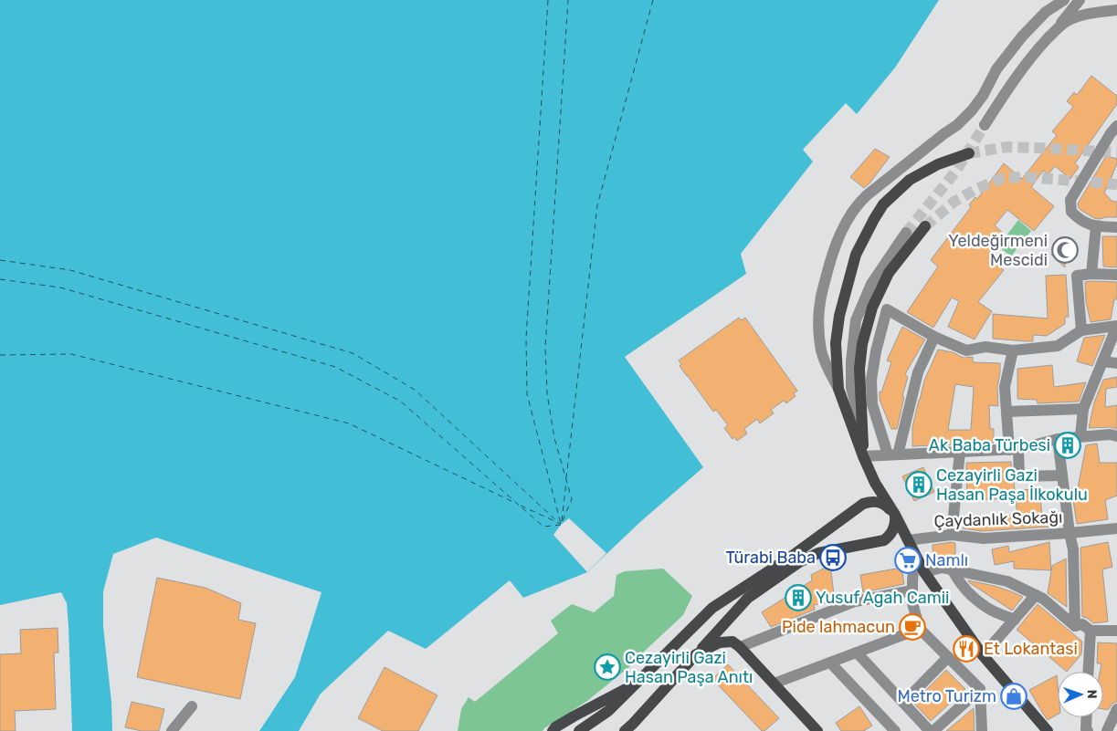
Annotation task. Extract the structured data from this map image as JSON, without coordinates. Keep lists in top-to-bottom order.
{
  "streets": {
    "street": ["Çaydanlık Sokağı"]
  },
  "places": {
    "mosque": ["Yeldeğirmeni Mescidi"],
    "building": ["Ak Baba Türbesi", "Cezayirli Gazi Hasan Paşa İlkokulu", "Yusuf Agah Camii"],
    "bus stop": ["Türabi Baba"],
    "supermarket": ["Namlı"],
    "cafe": ["Pide lahmacun"],
    "restaurant": ["Et Lokantasi"],
    "place": ["Cezayirli Gazi Hasan Paşa Anıtı"],
    "shop": ["Metro Turizm"]
  },
  "north": "right"
}
